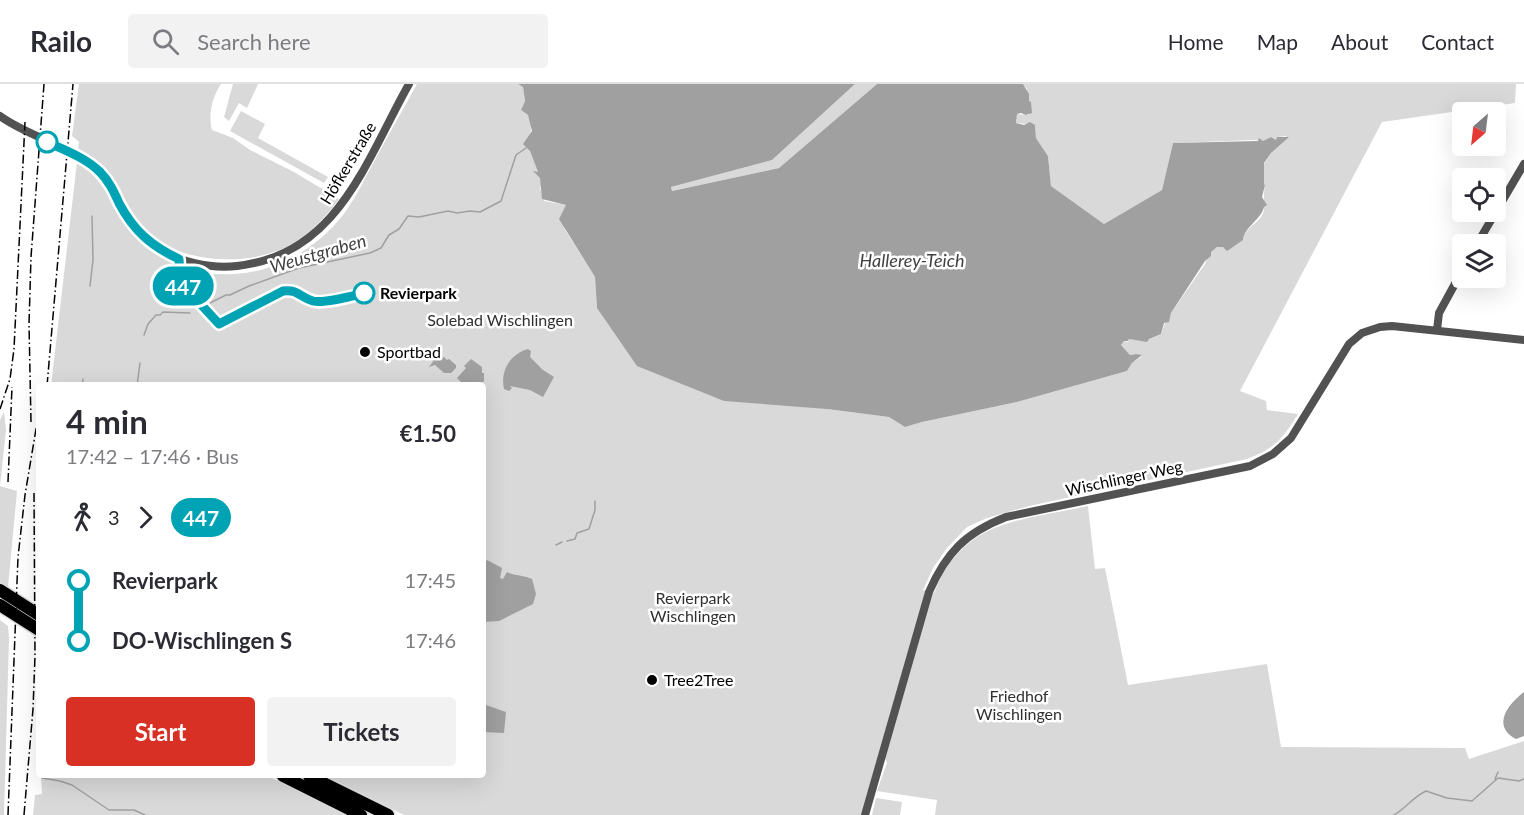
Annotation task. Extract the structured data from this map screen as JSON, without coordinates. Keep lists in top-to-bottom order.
{
  "streets": {
    "street": ["Höfkerstraße", "Wischlinger Weg"]
  },
  "water": ["Weustgraben", "Hallerey-Teich"],
  "parks": ["Solebad Wischlingen", "Revierpark Wischlingen", "Friedhof Wischlingen"],
  "places": ["Revierpark", "Sportbad", "Tree2Tree"],
  "lines": ["bus line 447"],
  "north": "bottom left",
  "page": {
    "header": "Railo",
    "search": "Search here",
    "nav": [
      "Home",
      "Map",
      "About",
      "Contact"
    ],
    "on_map": "447",
    "heading": ["4 min", "17:42 – 17:46 · Bus", "€1.50"],
    "legs": ["3", "447"],
    "list": [
      {
        "name": "Revierpark",
        "value": "17:45"
      },
      {
        "name": "DO-Wischlingen S",
        "value": "17:46"
      }
    ],
    "buttons": ["Start", "Tickets"]
  }
}
